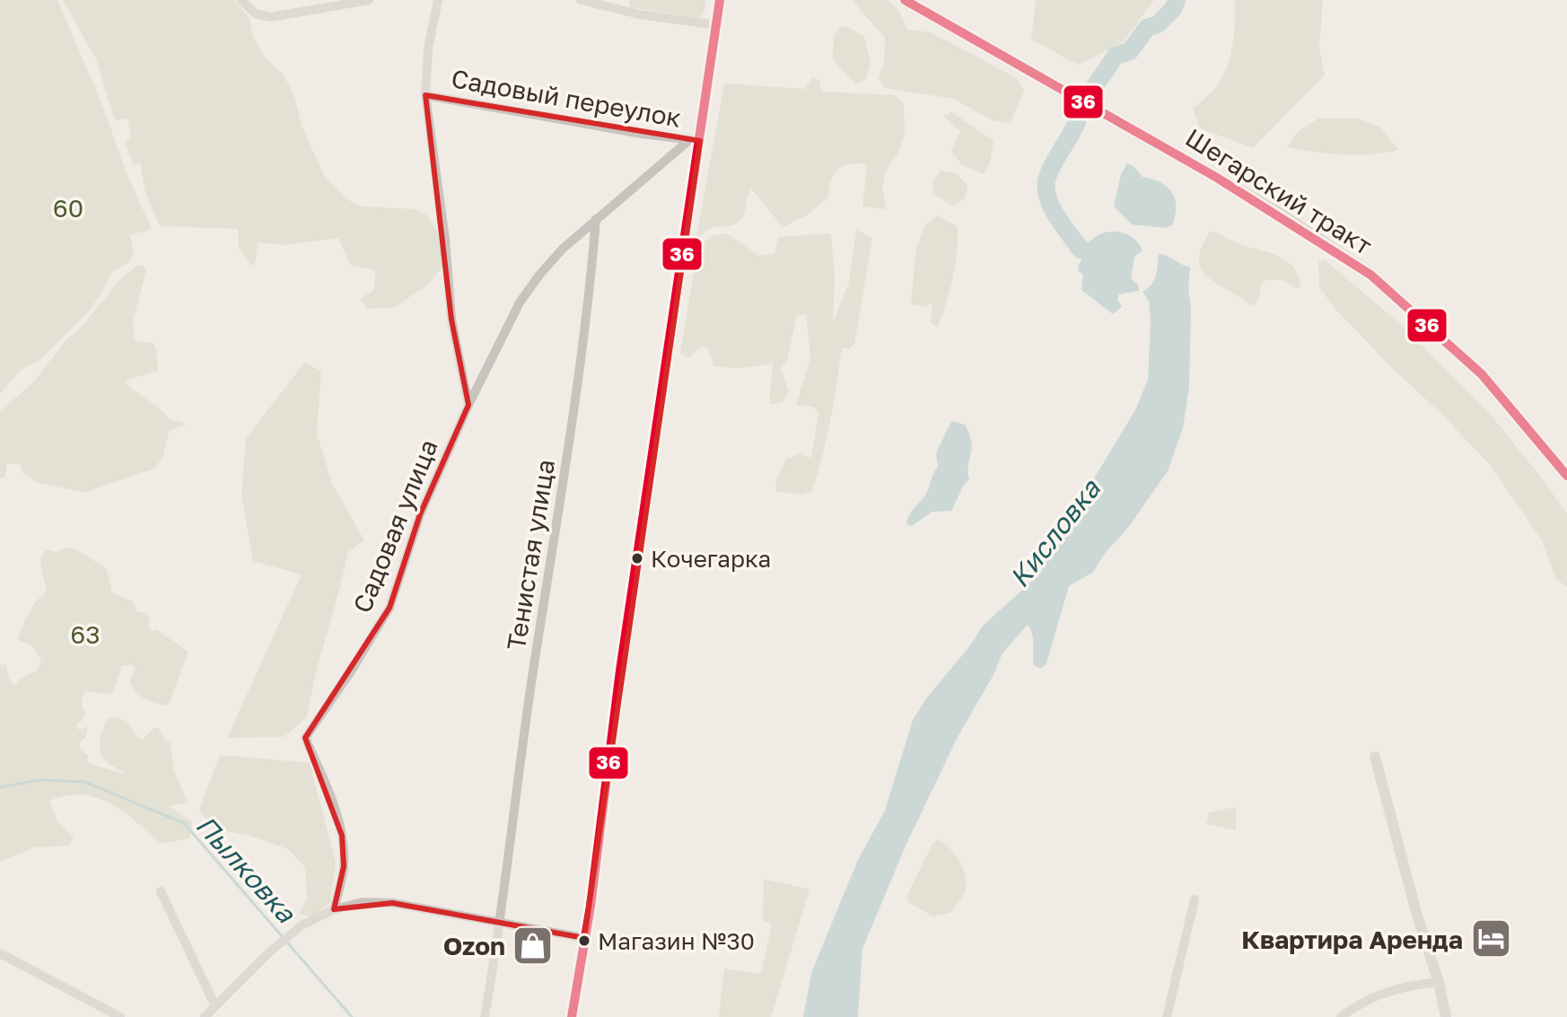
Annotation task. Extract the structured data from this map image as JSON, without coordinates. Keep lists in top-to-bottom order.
{
  "streets": {
    "main road": ["Шегарский тракт"],
    "street": ["Садовый переулок", "Садовая улица", "Тенистая улица"]
  },
  "crossings": [
    ["Садовая улица", "Тенистая улица"]
  ],
  "water": ["Кисловка", "Пылковка"],
  "parks": ["60", "63"],
  "places": {
    "other": ["Кочегарка", "Магазин №30"],
    "hotel": ["Квартира Аренда"],
    "shop": ["Ozon"]
  },
  "lines": ["transit line 36"]
}
